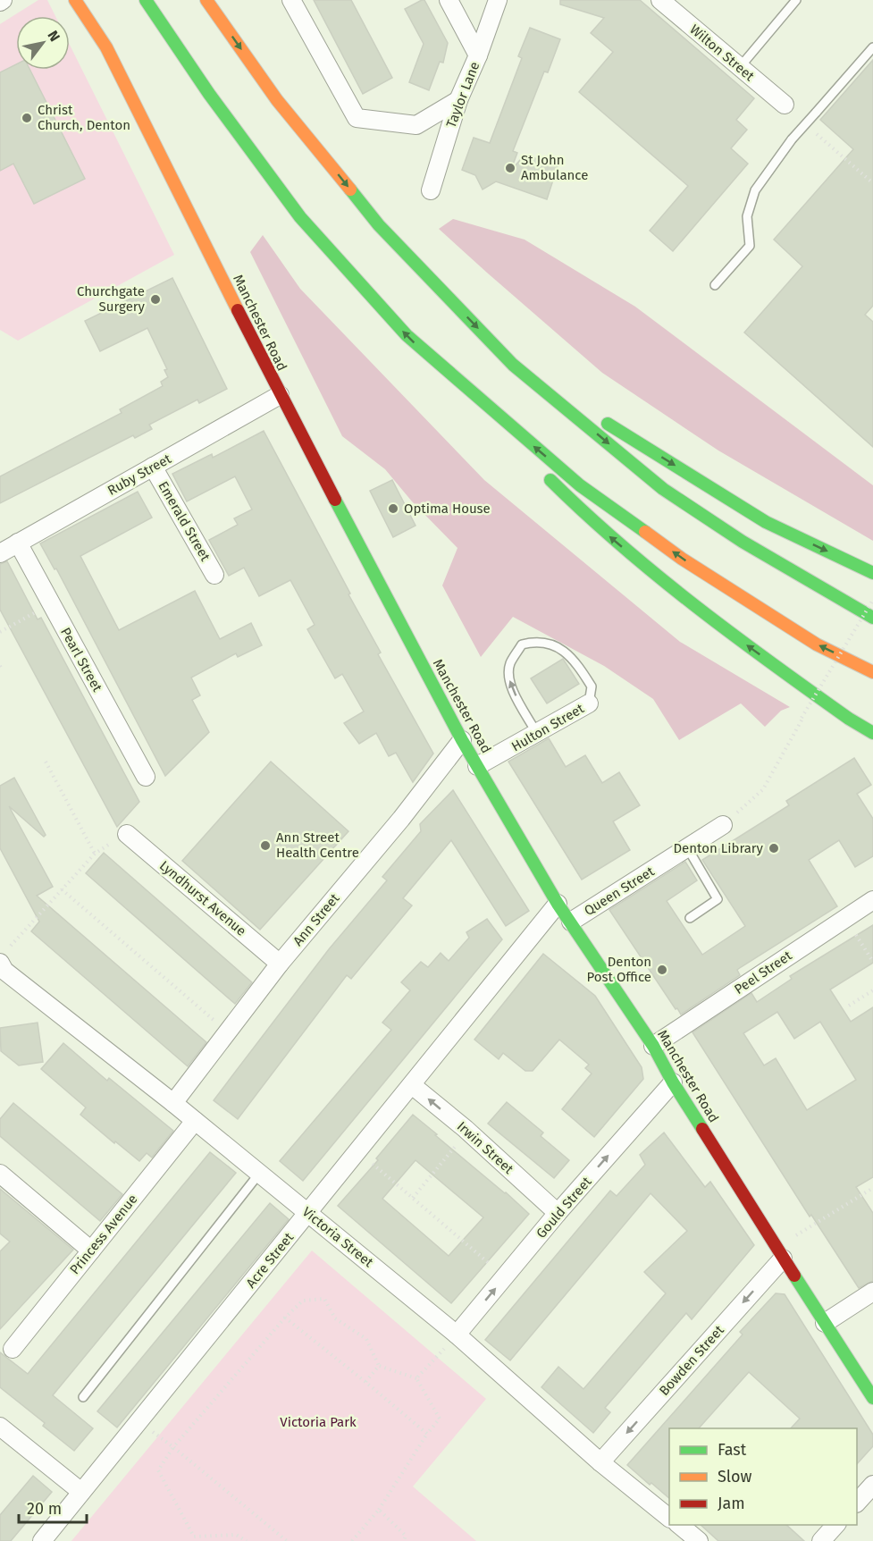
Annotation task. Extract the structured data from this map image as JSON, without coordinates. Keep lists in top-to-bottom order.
{
  "streets": {
    "main road": ["Manchester Road"],
    "street": [
      "Wilton Street",
      "Taylor Lane",
      "Ruby Street",
      "Emerald Street",
      "Pearl Street",
      "Hulton Street",
      "Queen Street",
      "Lyndhurst Avenue",
      "Ann Street",
      "Peel Street",
      "Irwin Street",
      "Gould Street",
      "Princess Avenue",
      "Victoria Street",
      "Acre Street",
      "Bowden Street"
    ]
  },
  "crossings": [
    ["Manchester Road", "Ruby Street"],
    ["Manchester Road", "Hulton Street"],
    ["Manchester Road", "Queen Street"],
    ["Manchester Road", "Ann Street"],
    ["Manchester Road", "Peel Street"],
    ["Manchester Road", "Gould Street"],
    ["Manchester Road", "Acre Street"],
    ["Manchester Road", "Bowden Street"],
    ["Ruby Street", "Emerald Street"],
    ["Ruby Street", "Pearl Street"],
    ["Lyndhurst Avenue", "Ann Street"],
    ["Ann Street", "Victoria Street"],
    ["Irwin Street", "Gould Street"],
    ["Irwin Street", "Acre Street"],
    ["Gould Street", "Victoria Street"],
    ["Princess Avenue", "Victoria Street"],
    ["Victoria Street", "Acre Street"],
    ["Victoria Street", "Bowden Street"]
  ],
  "one_way": ["Irwin Street", "Gould Street", "Bowden Street"],
  "parks": ["Victoria Park"],
  "places": [
    "Christ Church, Denton",
    "St John Ambulance",
    "Churchgate Surgery",
    "Optima House",
    "Ann Street Health Centre",
    "Denton Library",
    "Denton Post Office"
  ],
  "legend": ["Fast", "Slow", "Jam"],
  "scale_bar": "20 m",
  "north": "top right"
}
